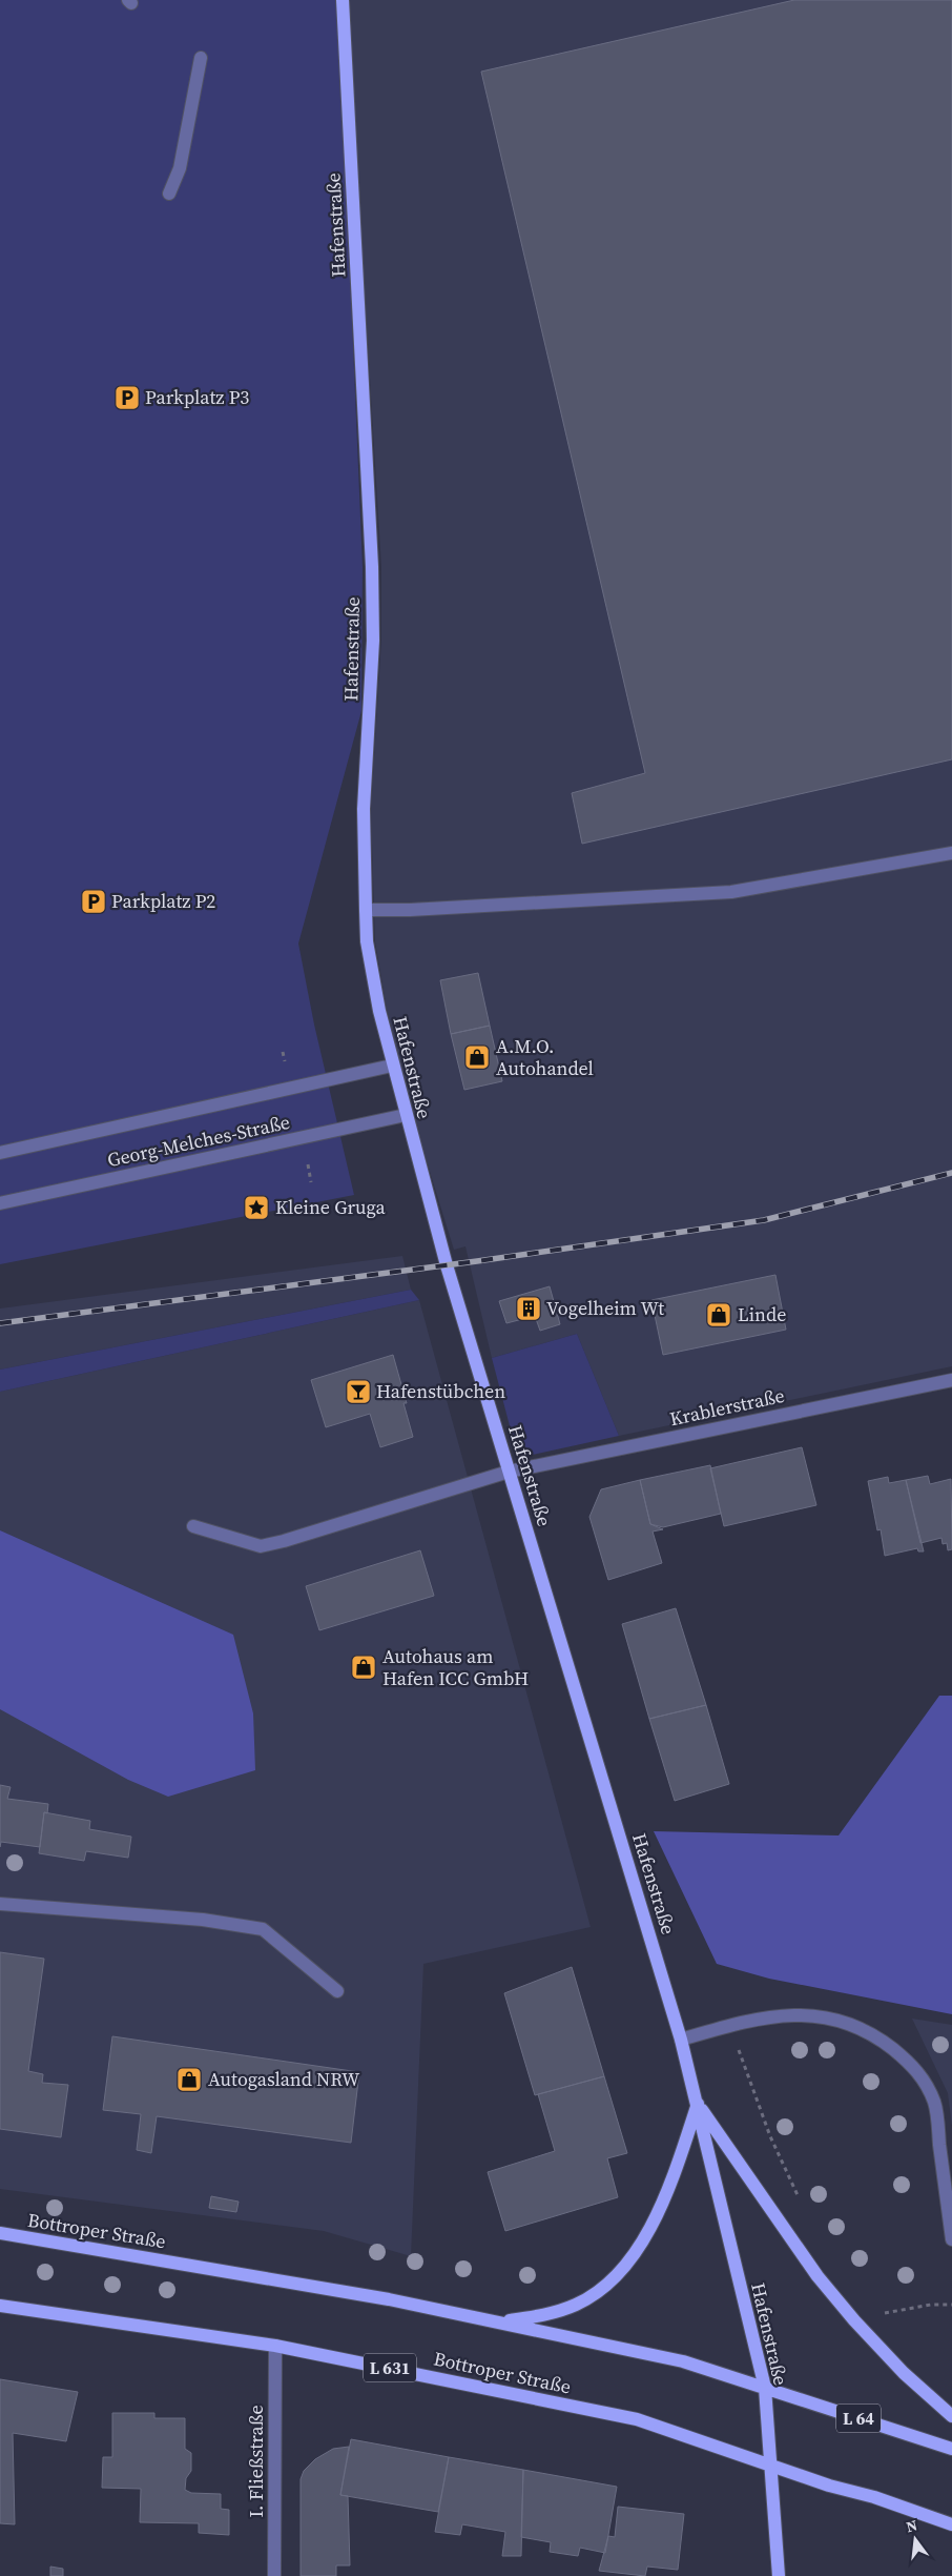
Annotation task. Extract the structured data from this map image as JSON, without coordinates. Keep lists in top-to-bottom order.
{
  "streets": {
    "main road": [
      "Hafenstraße",
      "Bottroper Straße",
      "L 631",
      "L 64"
    ],
    "street": ["Georg-Melches-Straße", "Krablerstraße", "I. Fließstraße"]
  },
  "crossings": [
    ["Hafenstraße", "Georg-Melches-Straße"],
    ["Hafenstraße", "Krablerstraße"],
    ["Hafenstraße", "Bottroper Straße"],
    ["Bottroper Straße", "I. Fließstraße"]
  ],
  "places": {
    "parking": ["Parkplatz P3", "Parkplatz P2"],
    "shop": [
      "A.M.O. Autohandel",
      "Linde",
      "Autohaus am Hafen ICC GmbH",
      "Autogasland NRW"
    ],
    "place": ["Kleine Gruga"],
    "building": ["Vogelheim Wt"],
    "bar": ["Hafenstübchen"]
  },
  "north": "top"
}
